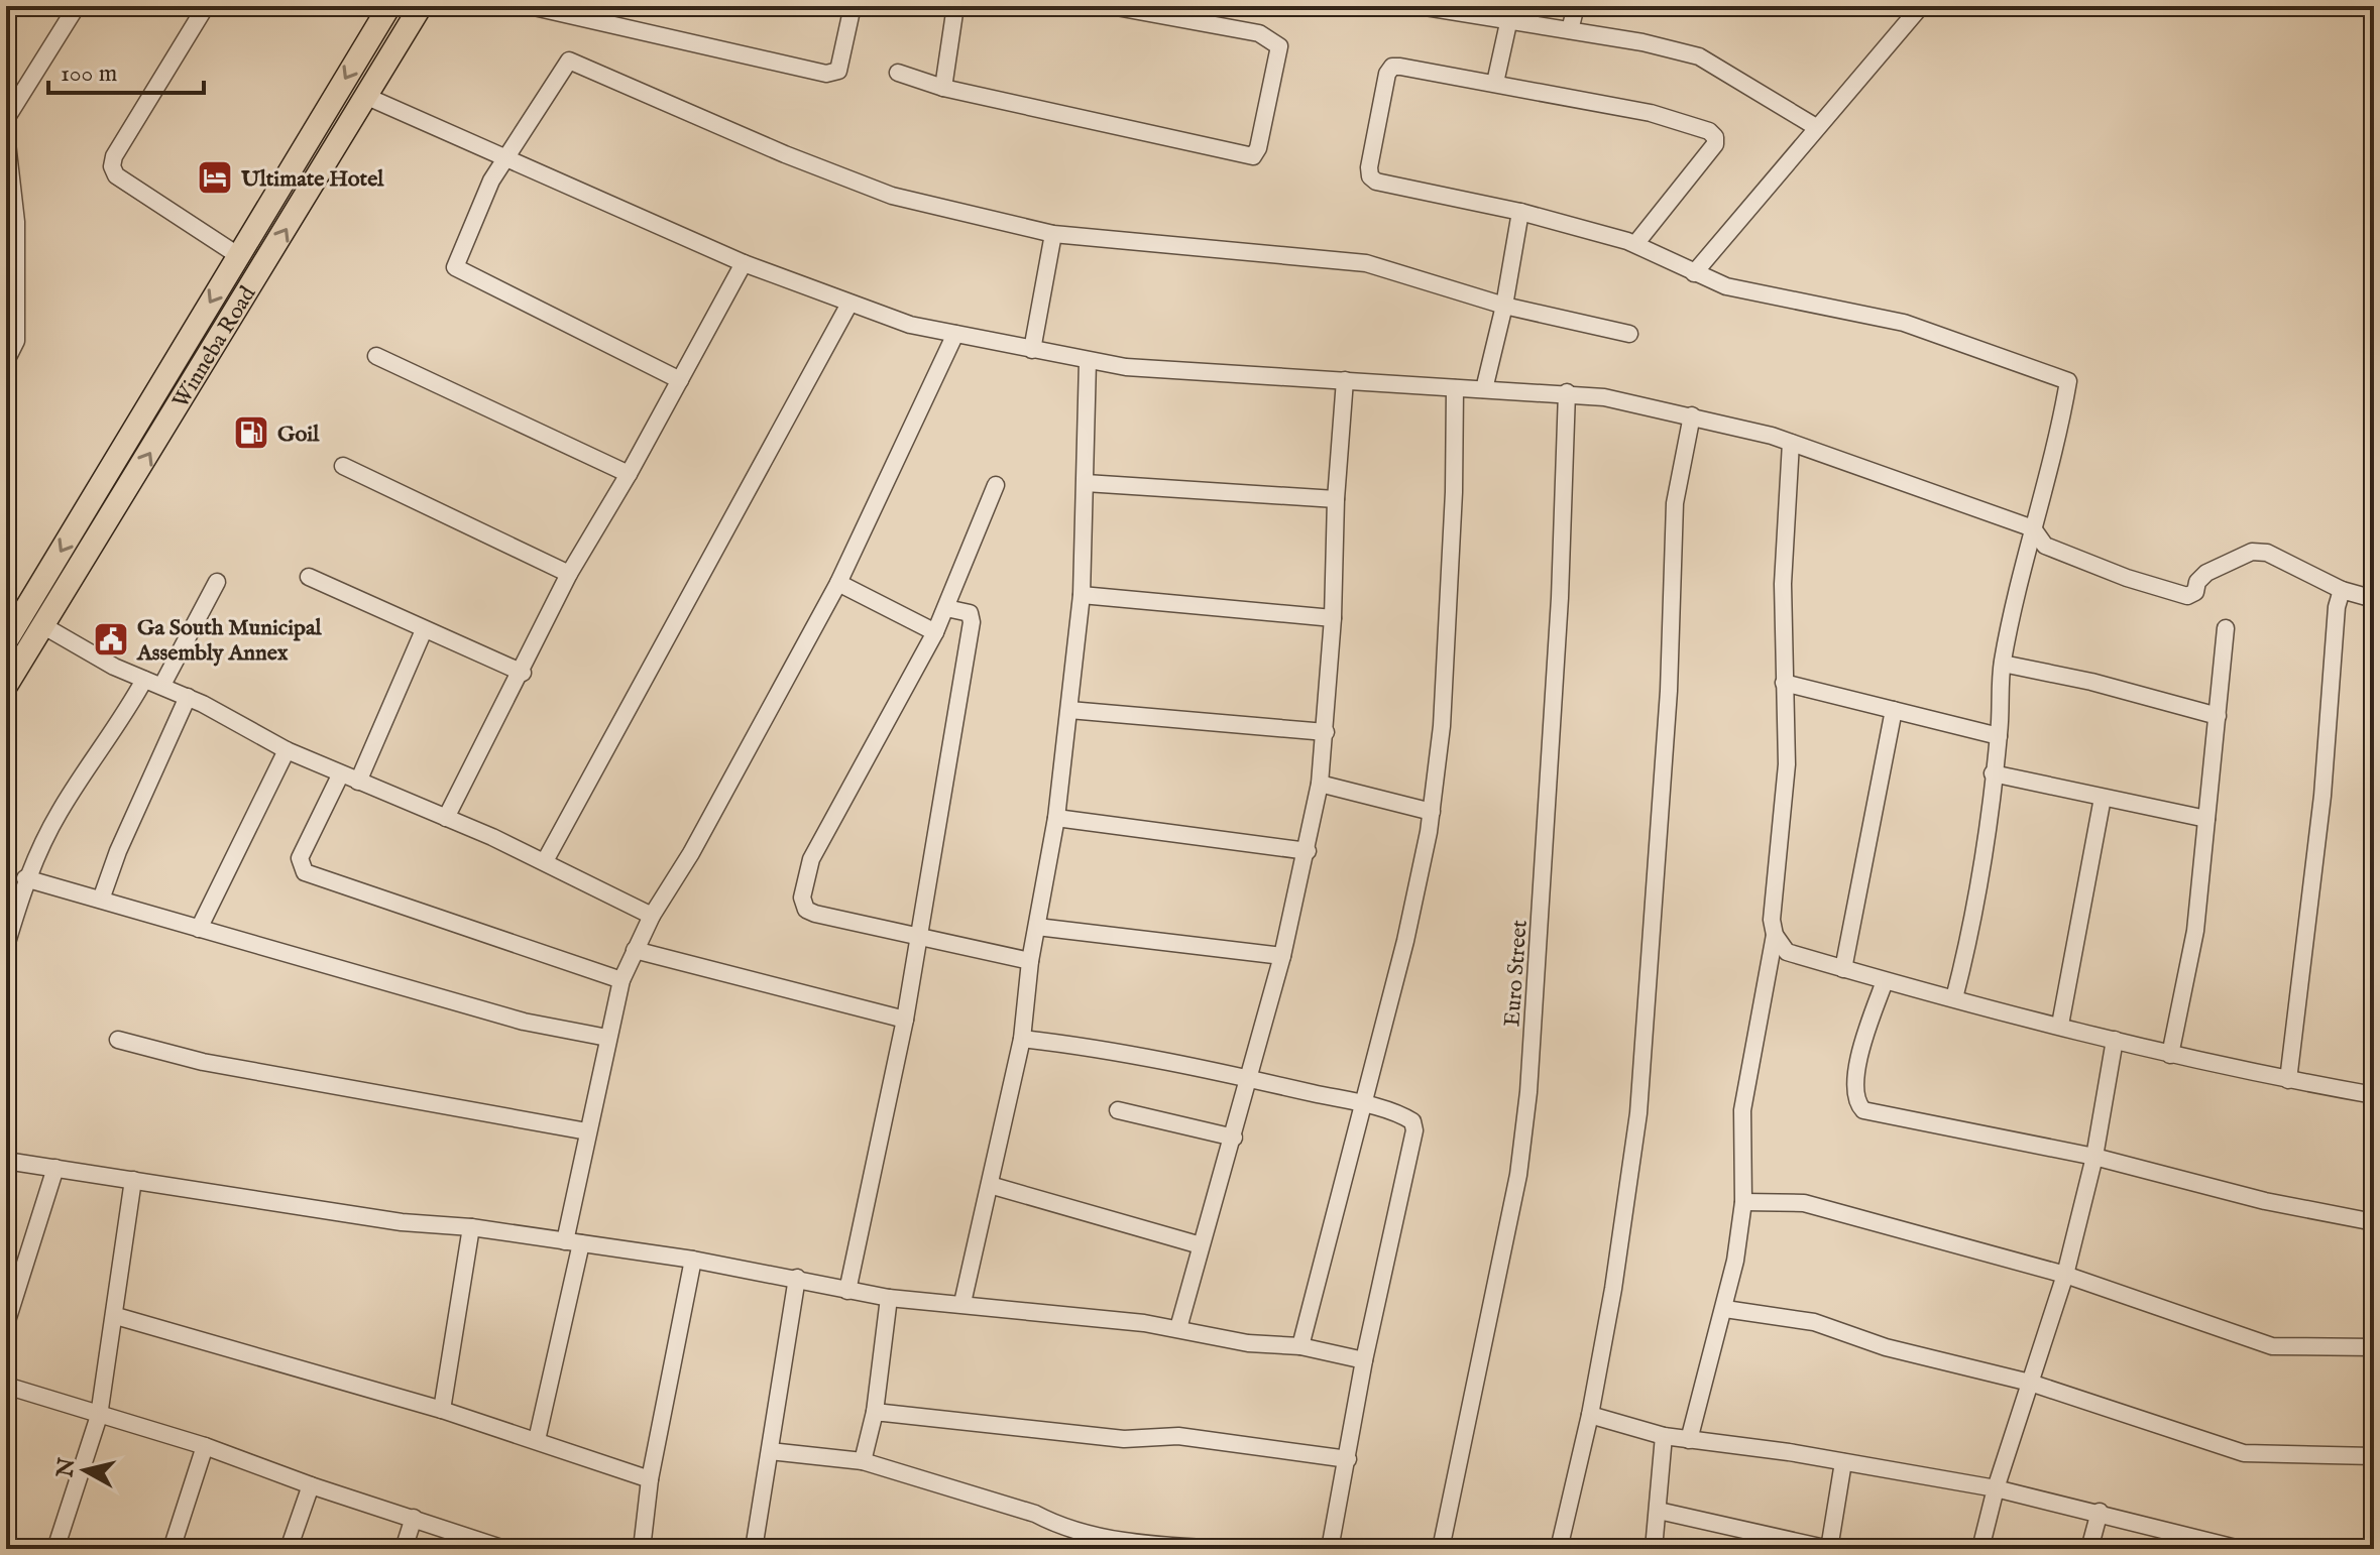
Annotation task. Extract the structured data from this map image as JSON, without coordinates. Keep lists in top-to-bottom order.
{
  "streets": {
    "highway": ["Winneba Road"],
    "street": ["Euro Street"]
  },
  "places": {
    "hotel": ["Ultimate Hotel"],
    "fuel station": ["Goil"],
    "public building": ["Ga South Municipal Assembly Annex"]
  },
  "scale_bar": "100 m",
  "north": "left"
}
